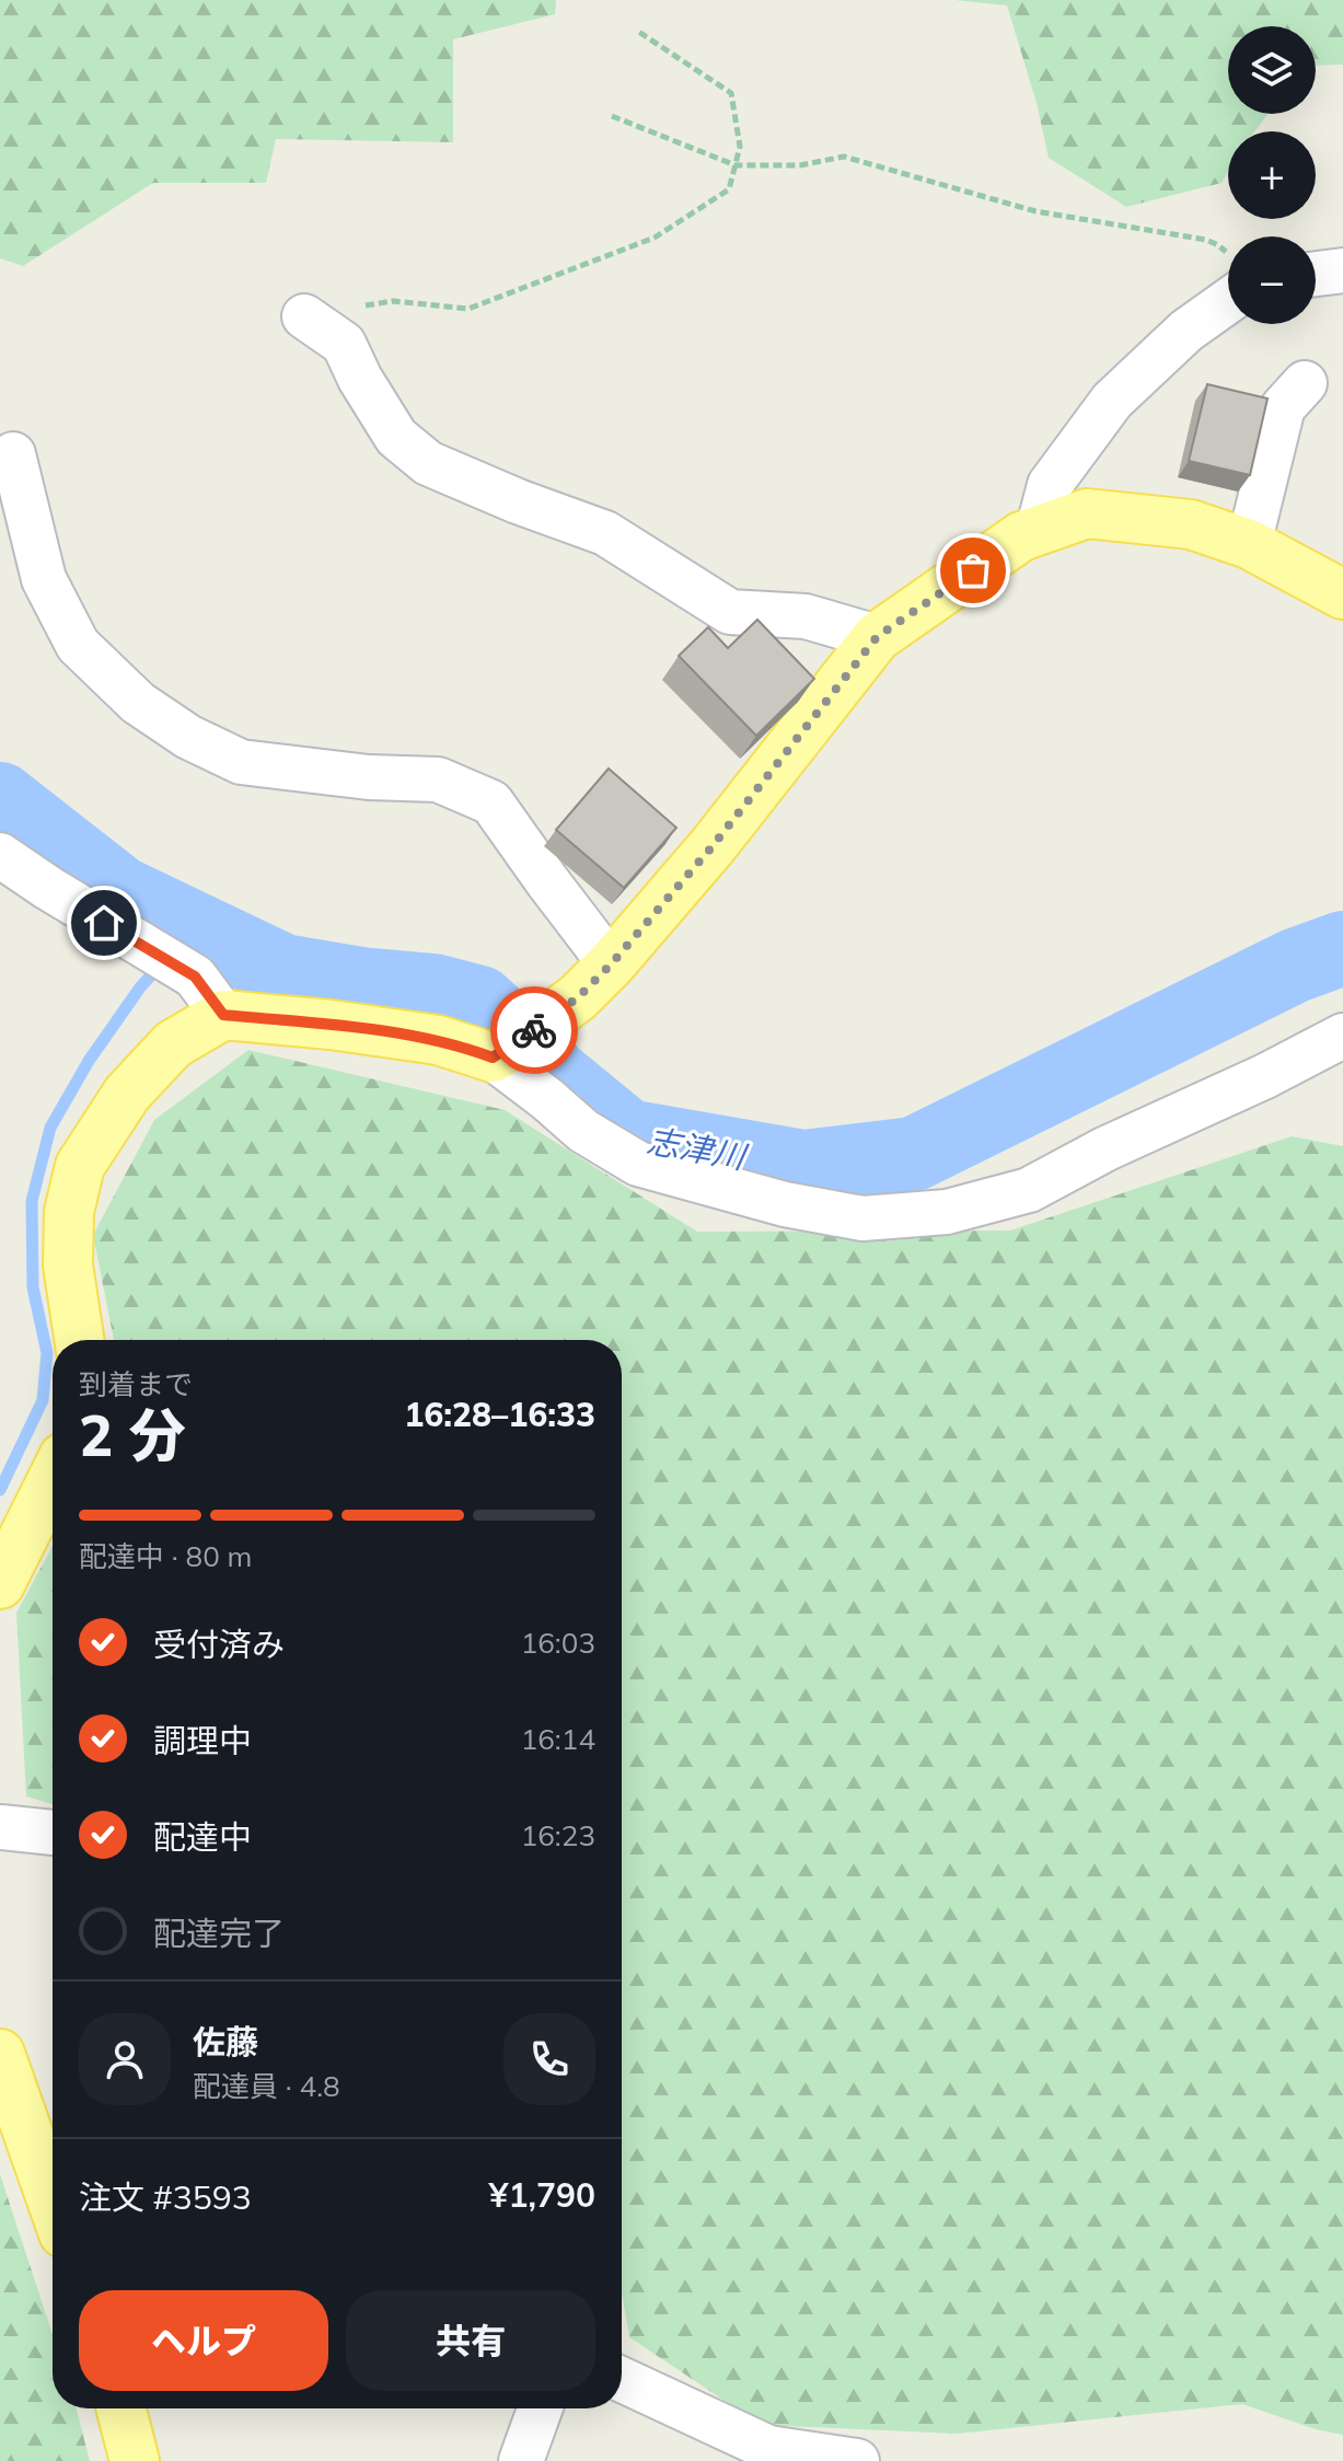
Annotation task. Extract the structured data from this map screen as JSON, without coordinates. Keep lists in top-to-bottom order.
{
  "water": ["志津川"],
  "page": {
    "map_buttons": ["+", "−"],
    "heading": ["2 分", "到着まで", "16:28–16:33"],
    "panel": [
      "佐藤",
      "配達員 · 4.8",
      "注文 #3593",
      "¥1,790"
    ],
    "bar": "配達中 · 80 m",
    "list": [
      ["受付済み", "16:03"],
      ["調理中", "16:14"],
      ["配達中", "16:23"],
      "配達完了"
    ],
    "buttons": ["ヘルプ", "共有"]
  }
}
